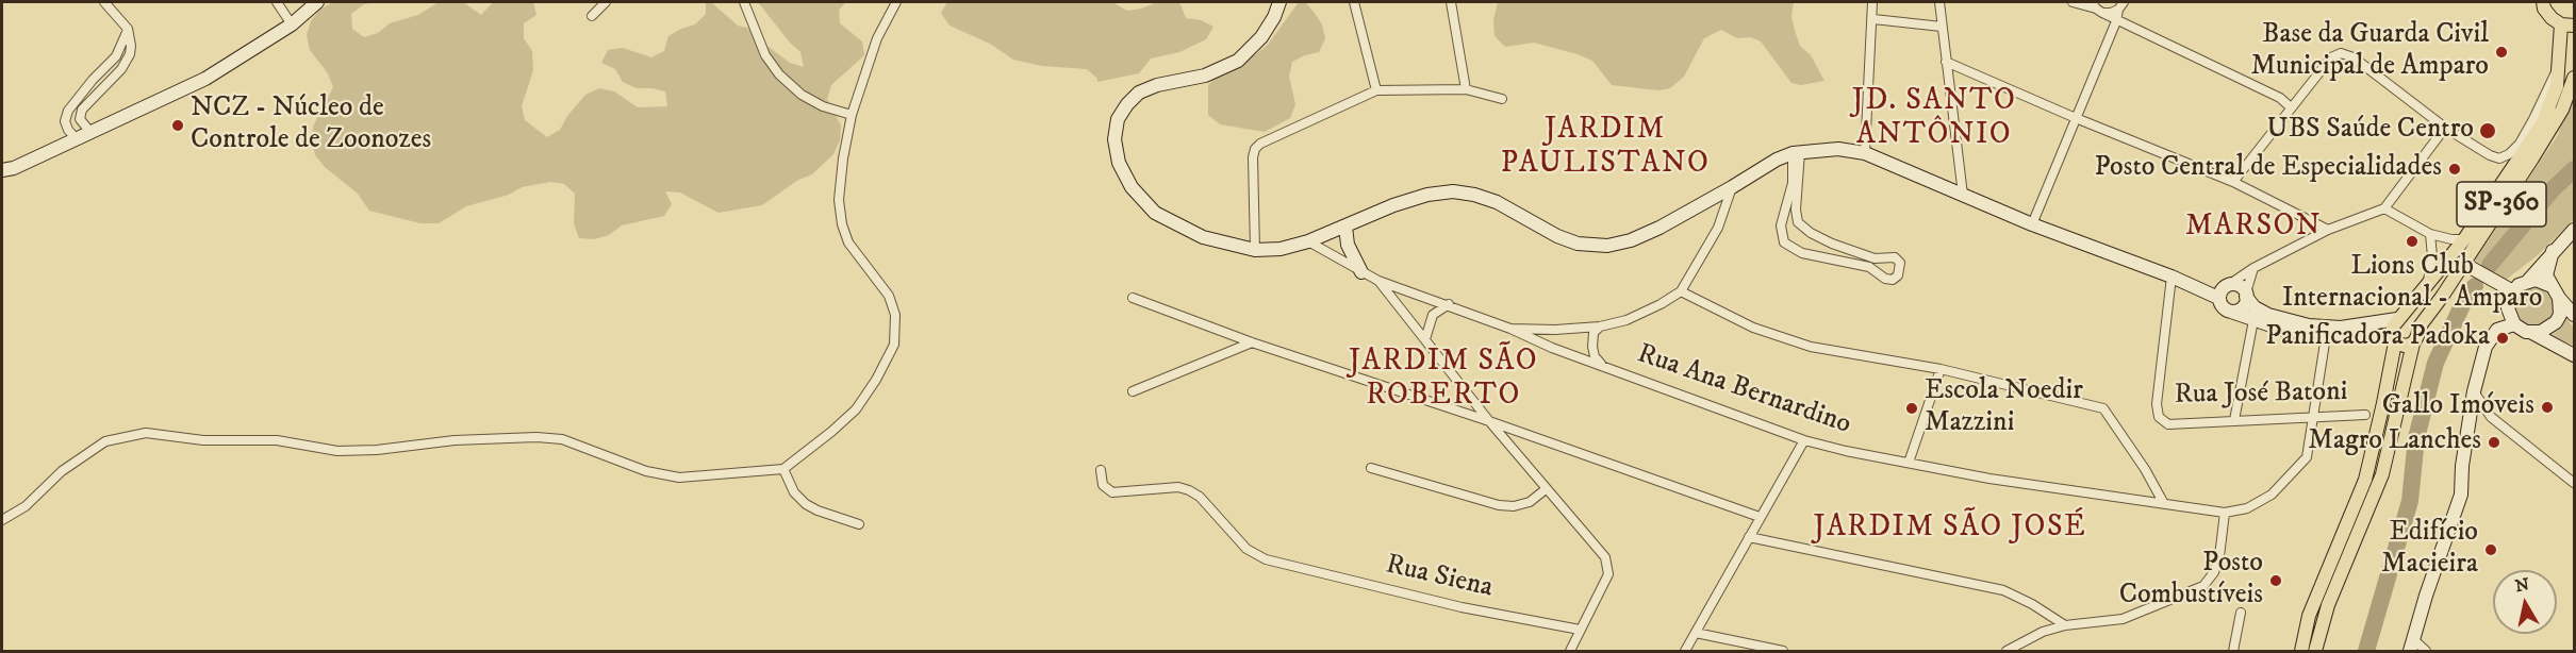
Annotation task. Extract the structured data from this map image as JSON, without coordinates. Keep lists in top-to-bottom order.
{
  "streets": {
    "main road": ["SP-360"],
    "street": ["Rua Ana Bernardino", "Rua José Batoni", "Rua Siena"]
  },
  "crossings": [
    ["Rua Ana Bernardino", "Rua José Batoni"]
  ],
  "districts": [
    "JD. SANTO ANTÔNIO",
    "JARDIM PAULISTANO",
    "MARSON",
    "JARDIM SÃO ROBERTO",
    "JARDIM SÃO JOSÉ"
  ],
  "places": [
    "Base da Guarda Civil Municipal de Amparo",
    "NCZ - Núcleo de Controle de Zoonozes",
    "UBS Saúde Centro",
    "Posto Central de Especialidades",
    "Lions Club Internacional - Amparo",
    "Panificadora Padoka",
    "Gallo Imóveis",
    "Escola Noedir Mazzini",
    "Magro Lanches",
    "Edifício Macieira",
    "Posto Combustíveis"
  ],
  "north": "top"
}
